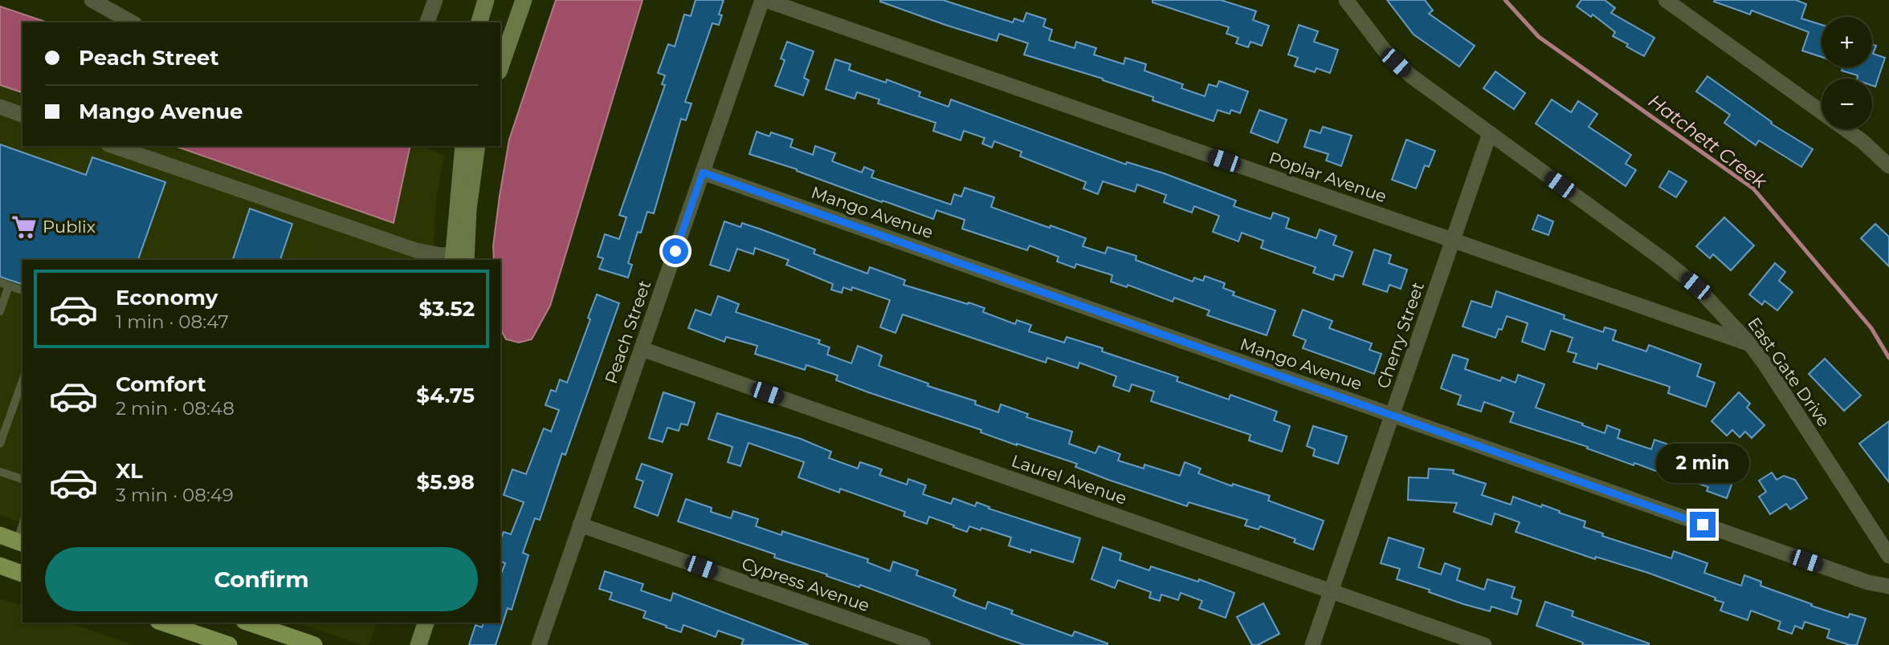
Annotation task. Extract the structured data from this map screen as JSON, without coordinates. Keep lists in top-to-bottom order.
{
  "streets": {
    "street": [
      "Poplar Avenue",
      "Mango Avenue",
      "Peach Street",
      "Cherry Street",
      "East Gate Drive",
      "Laurel Avenue",
      "Cypress Avenue"
    ]
  },
  "crossings": [
    ["Poplar Avenue", "Peach Street"],
    ["Poplar Avenue", "Cherry Street"],
    ["Poplar Avenue", "East Gate Drive"],
    ["Mango Avenue", "Peach Street"],
    ["Mango Avenue", "Cherry Street"],
    ["Peach Street", "Laurel Avenue"],
    ["Peach Street", "Cypress Avenue"],
    ["Cherry Street", "East Gate Drive"],
    ["Cherry Street", "Laurel Avenue"]
  ],
  "water": ["Hatchett Creek"],
  "places": {
    "supermarket": ["Publix"]
  },
  "page": {
    "map_buttons": ["+", "−"],
    "banner": ["Peach Street", "Mango Avenue"],
    "list": [
      {
        "name": "Economy",
        "note": "1 min · 08:47",
        "value": "$3.52"
      },
      {
        "name": "Comfort",
        "note": "2 min · 08:48",
        "value": "$4.75"
      },
      {
        "name": "XL",
        "note": "3 min · 08:49",
        "value": "$5.98"
      }
    ],
    "bubble": "2 min",
    "buttons": "Confirm"
  }
}
